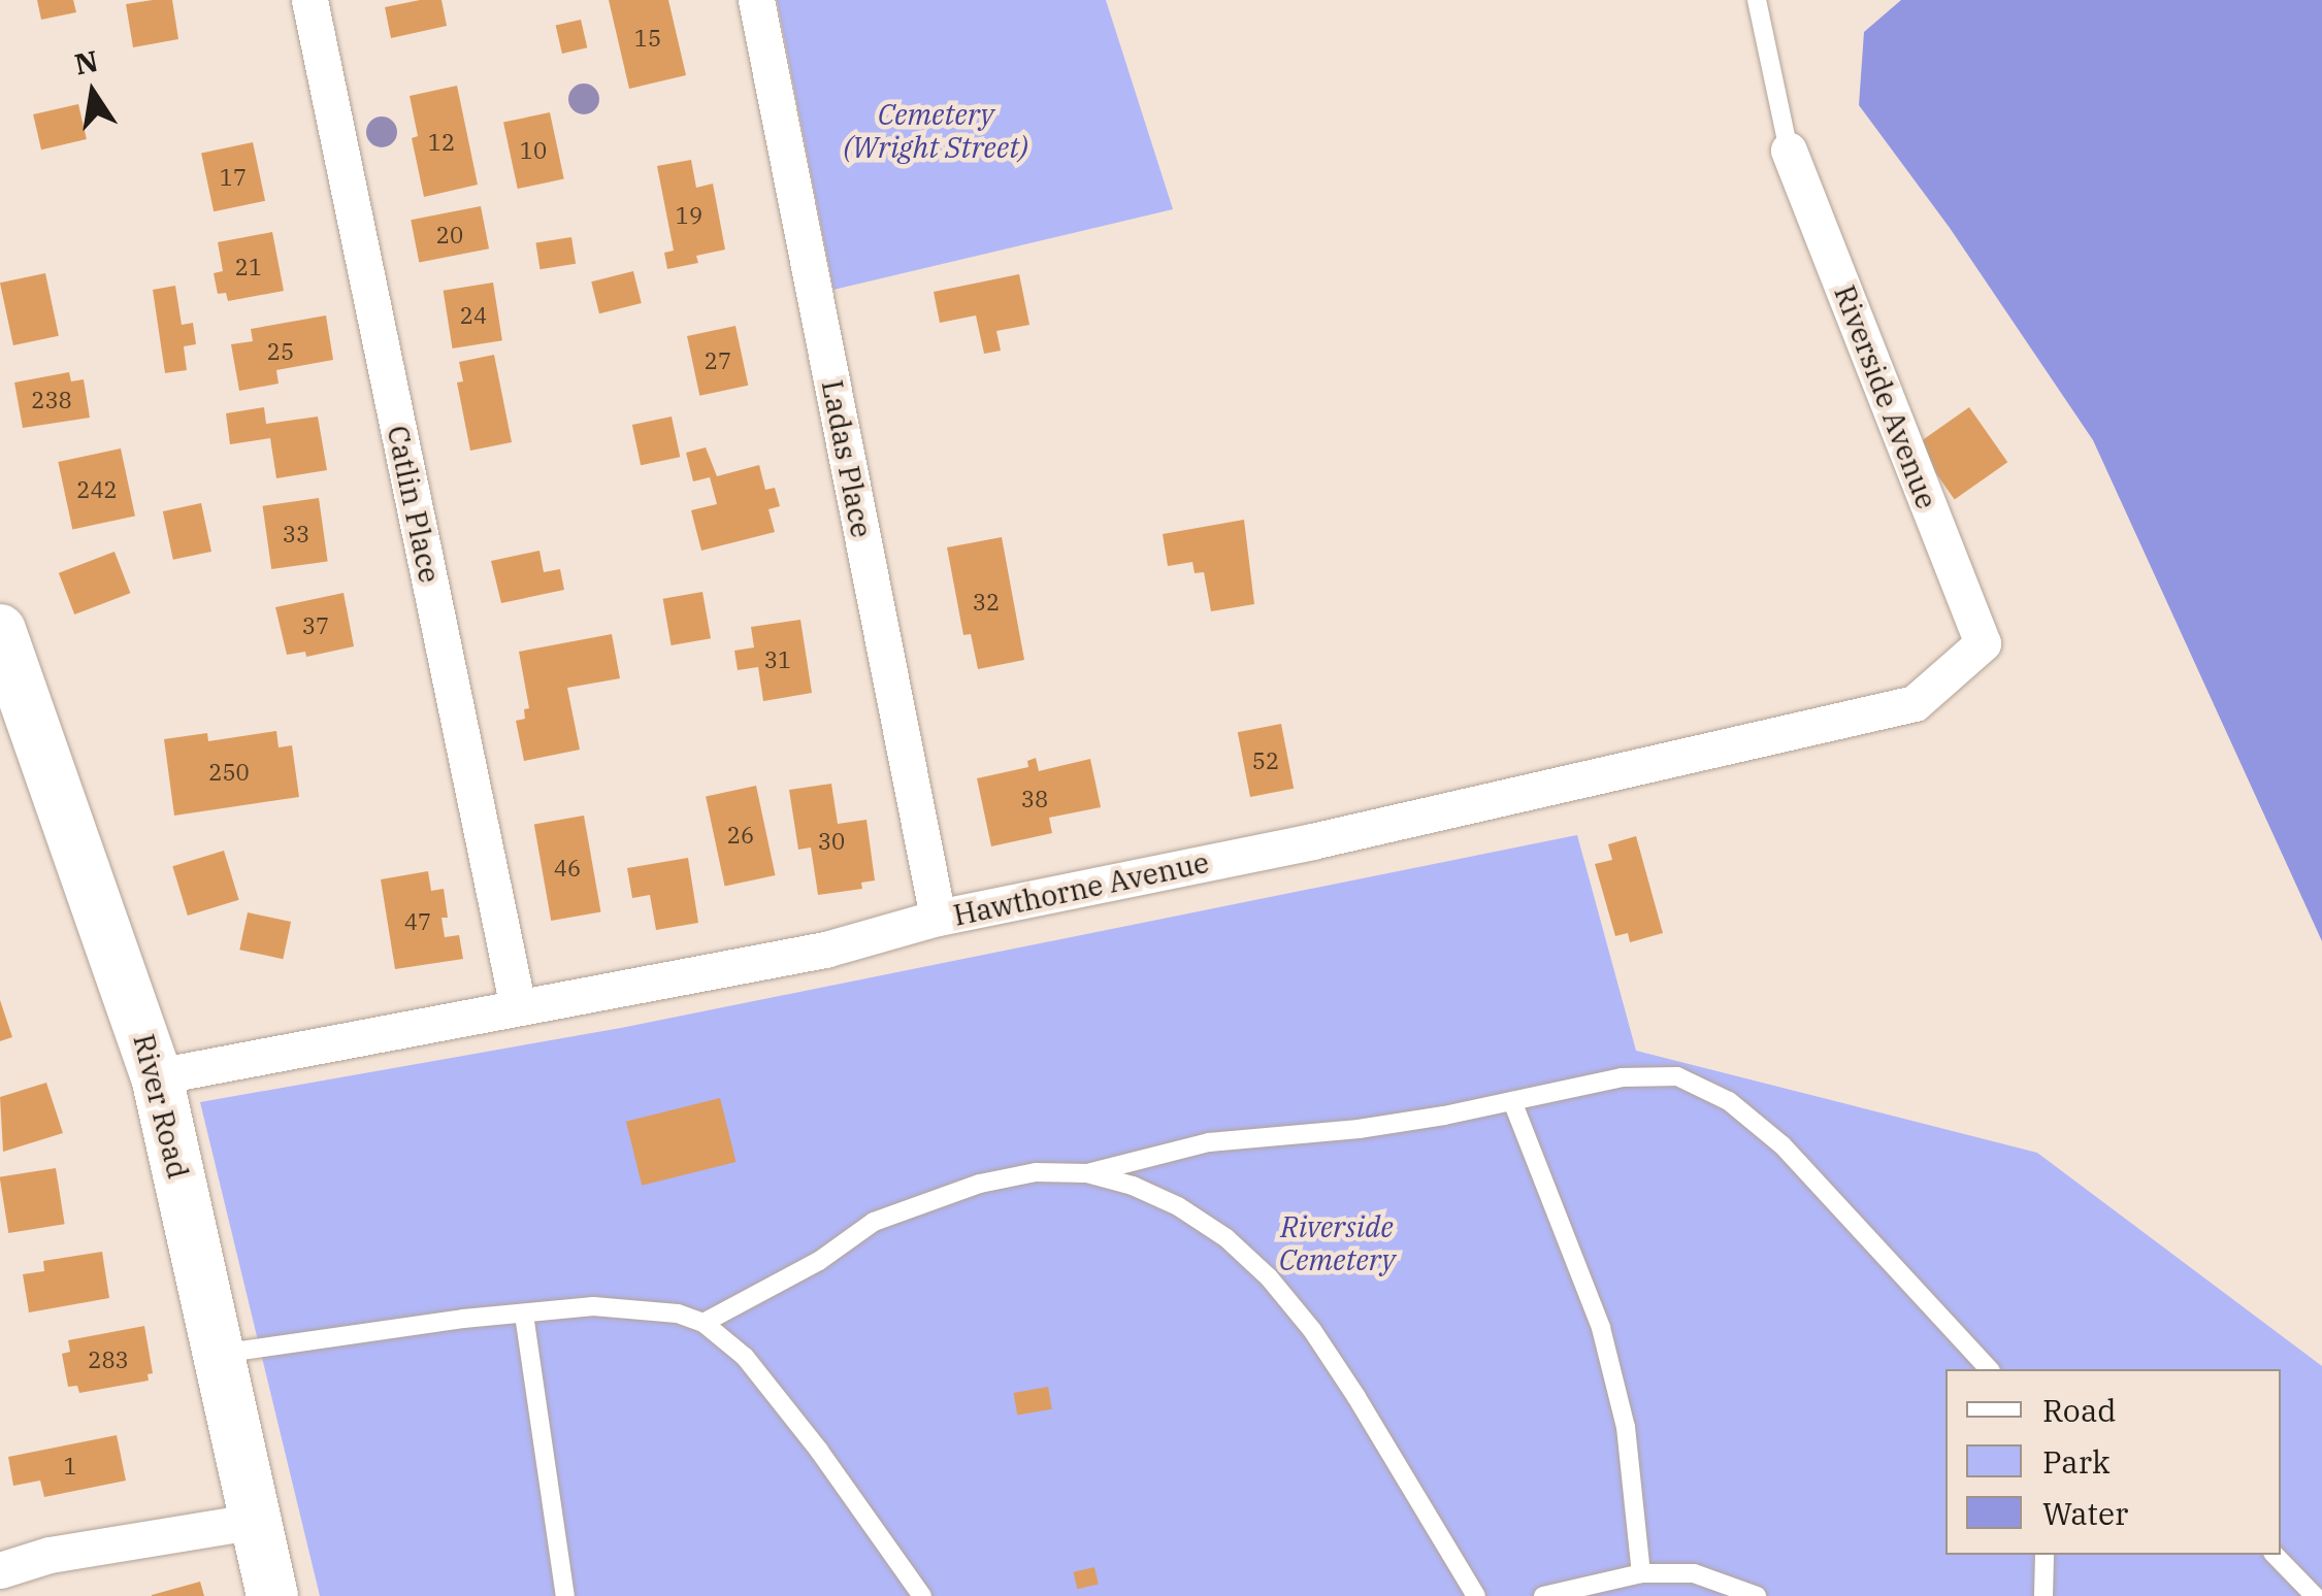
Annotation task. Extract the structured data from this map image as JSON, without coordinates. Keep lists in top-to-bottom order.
{
  "streets": {
    "main road": ["River Road"],
    "street": [
      "Riverside Avenue",
      "Ladas Place",
      "Catlin Place",
      "Hawthorne Avenue"
    ]
  },
  "crossings": [
    ["Riverside Avenue", "Hawthorne Avenue"],
    ["Ladas Place", "Hawthorne Avenue"],
    ["Catlin Place", "Hawthorne Avenue"],
    ["Hawthorne Avenue", "River Road"]
  ],
  "parks": ["Cemetery (Wright Street)", "Riverside Cemetery"],
  "house_numbers": [
    "15",
    "12",
    "10",
    "17",
    "19",
    "20",
    "21",
    "24",
    "25",
    "27",
    "238",
    "242",
    "33",
    "32",
    "37",
    "31",
    "52",
    "250",
    "38",
    "26",
    "30",
    "46",
    "47",
    "283",
    "1"
  ],
  "legend": ["Road", "Park", "Water"],
  "north": "top"
}
